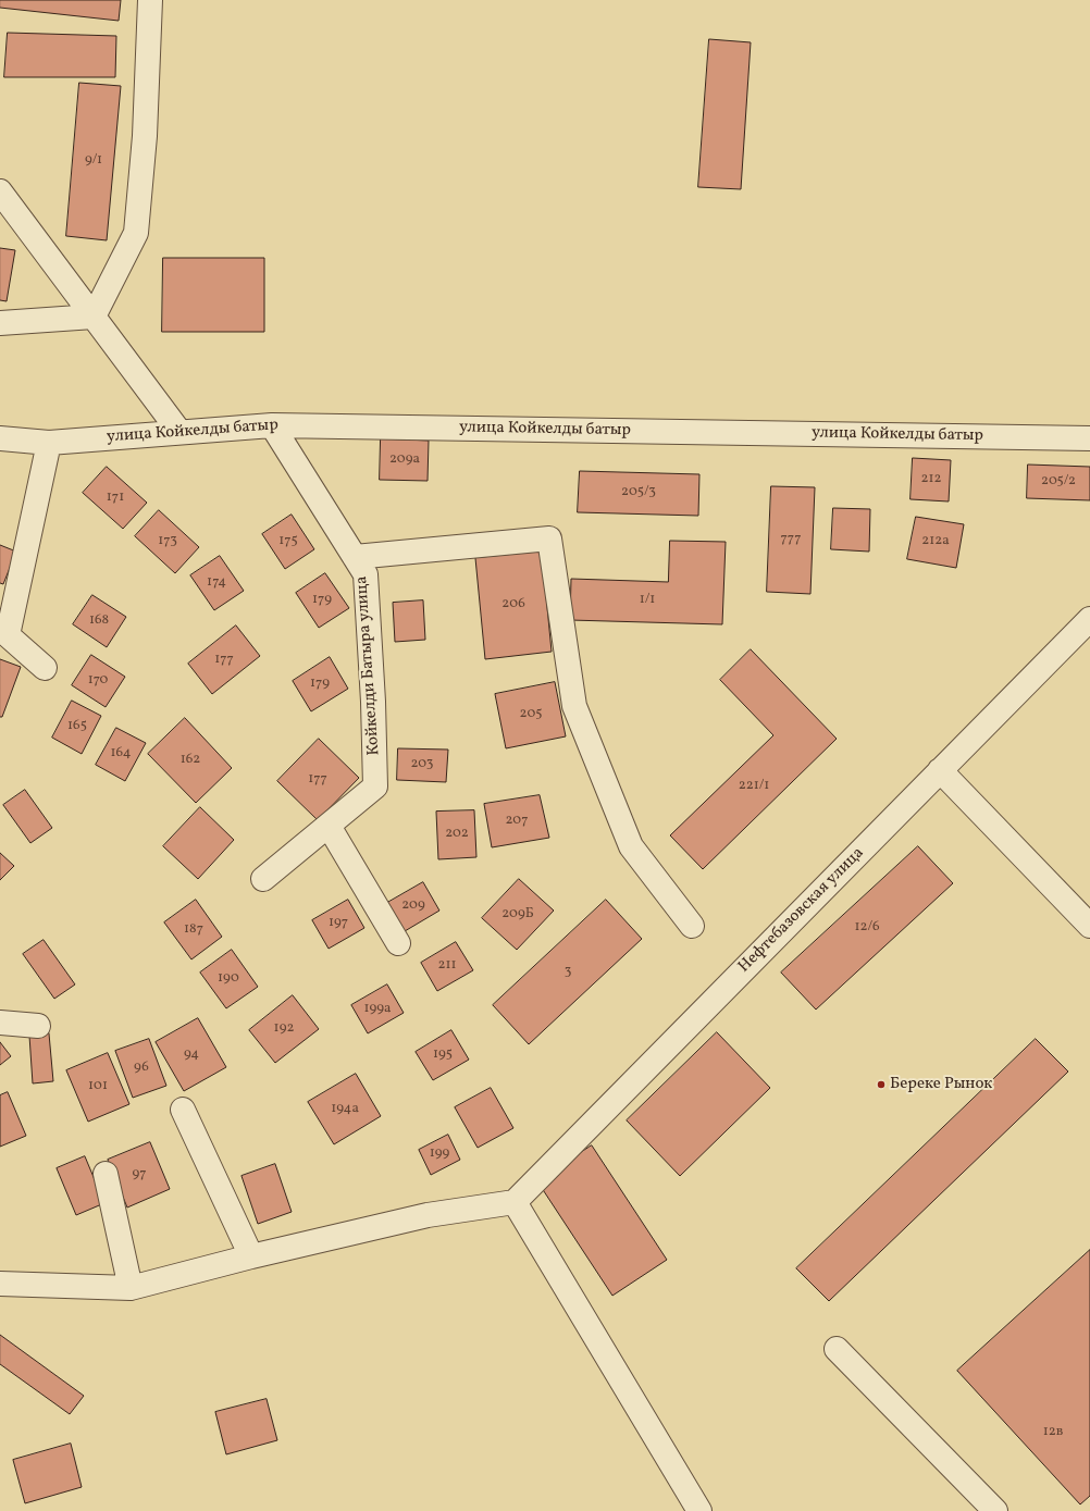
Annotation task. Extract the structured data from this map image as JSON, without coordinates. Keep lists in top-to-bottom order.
{
  "streets": {
    "street": ["улица Койкелды батыр", "Койкелди Батыра улица", "Нефтебазовская улица"]
  },
  "crossings": [
    ["улица Койкелды батыр", "Койкелди Батыра улица"]
  ],
  "places": ["Береке Рынок"],
  "house_numbers": [
    "9/1",
    "209а",
    "212",
    "205/2",
    "205/3",
    "171",
    "777",
    "173",
    "175",
    "212а",
    "174",
    "179",
    "1/1",
    "206",
    "168",
    "177",
    "170",
    "179",
    "205",
    "165",
    "164",
    "162",
    "203",
    "177",
    "221/1",
    "207",
    "202",
    "209",
    "209Б",
    "197",
    "12/6",
    "187",
    "211",
    "3",
    "190",
    "199а",
    "192",
    "94",
    "195",
    "96",
    "101",
    "194а",
    "199",
    "97",
    "12в"
  ]
}
